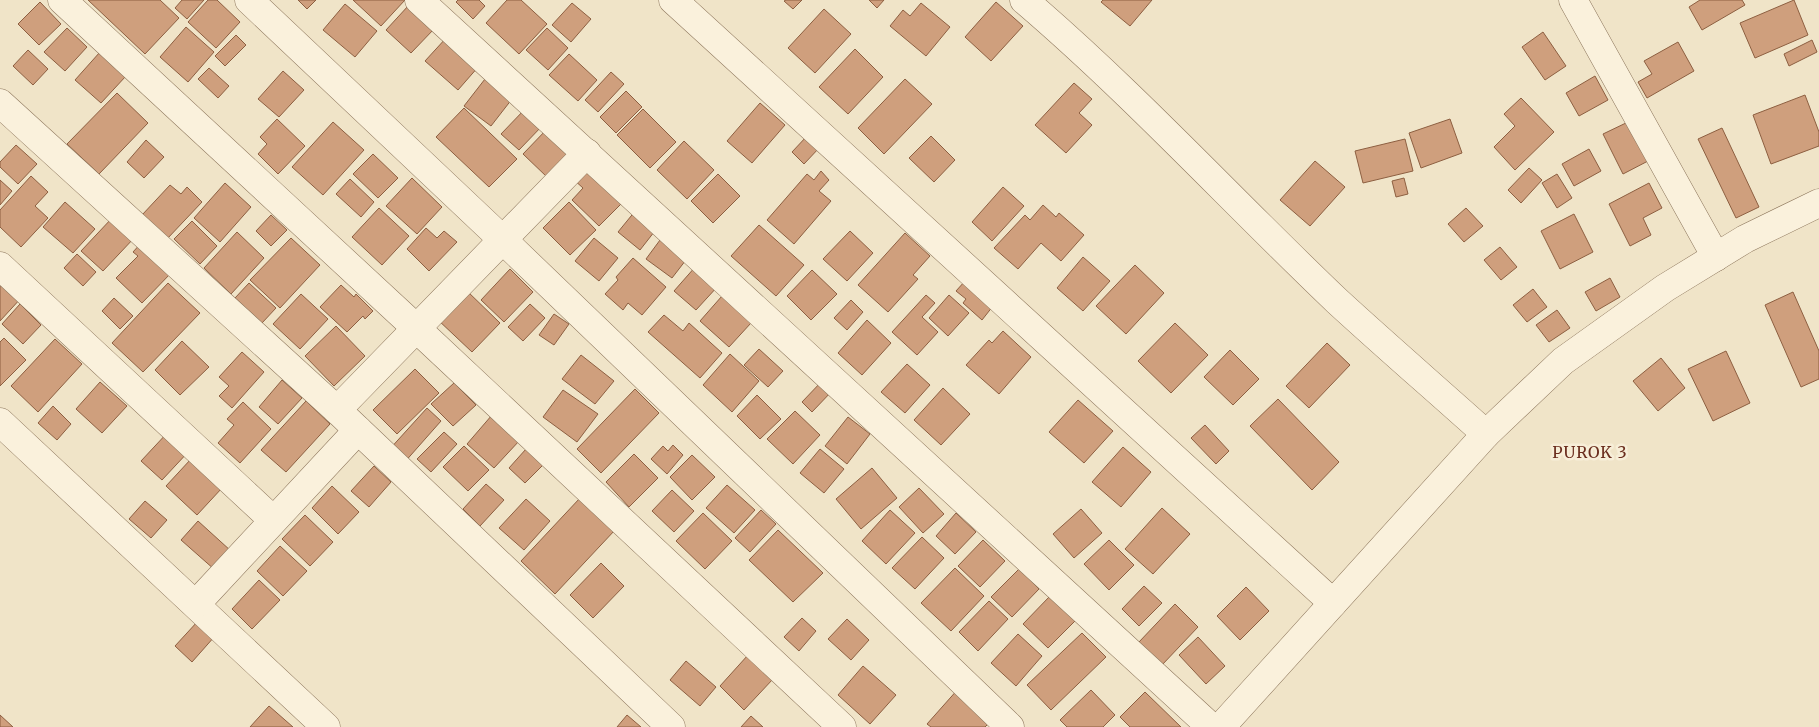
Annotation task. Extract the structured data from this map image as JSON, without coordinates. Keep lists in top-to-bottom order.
{
  "districts": ["PUROK 3"]
}
